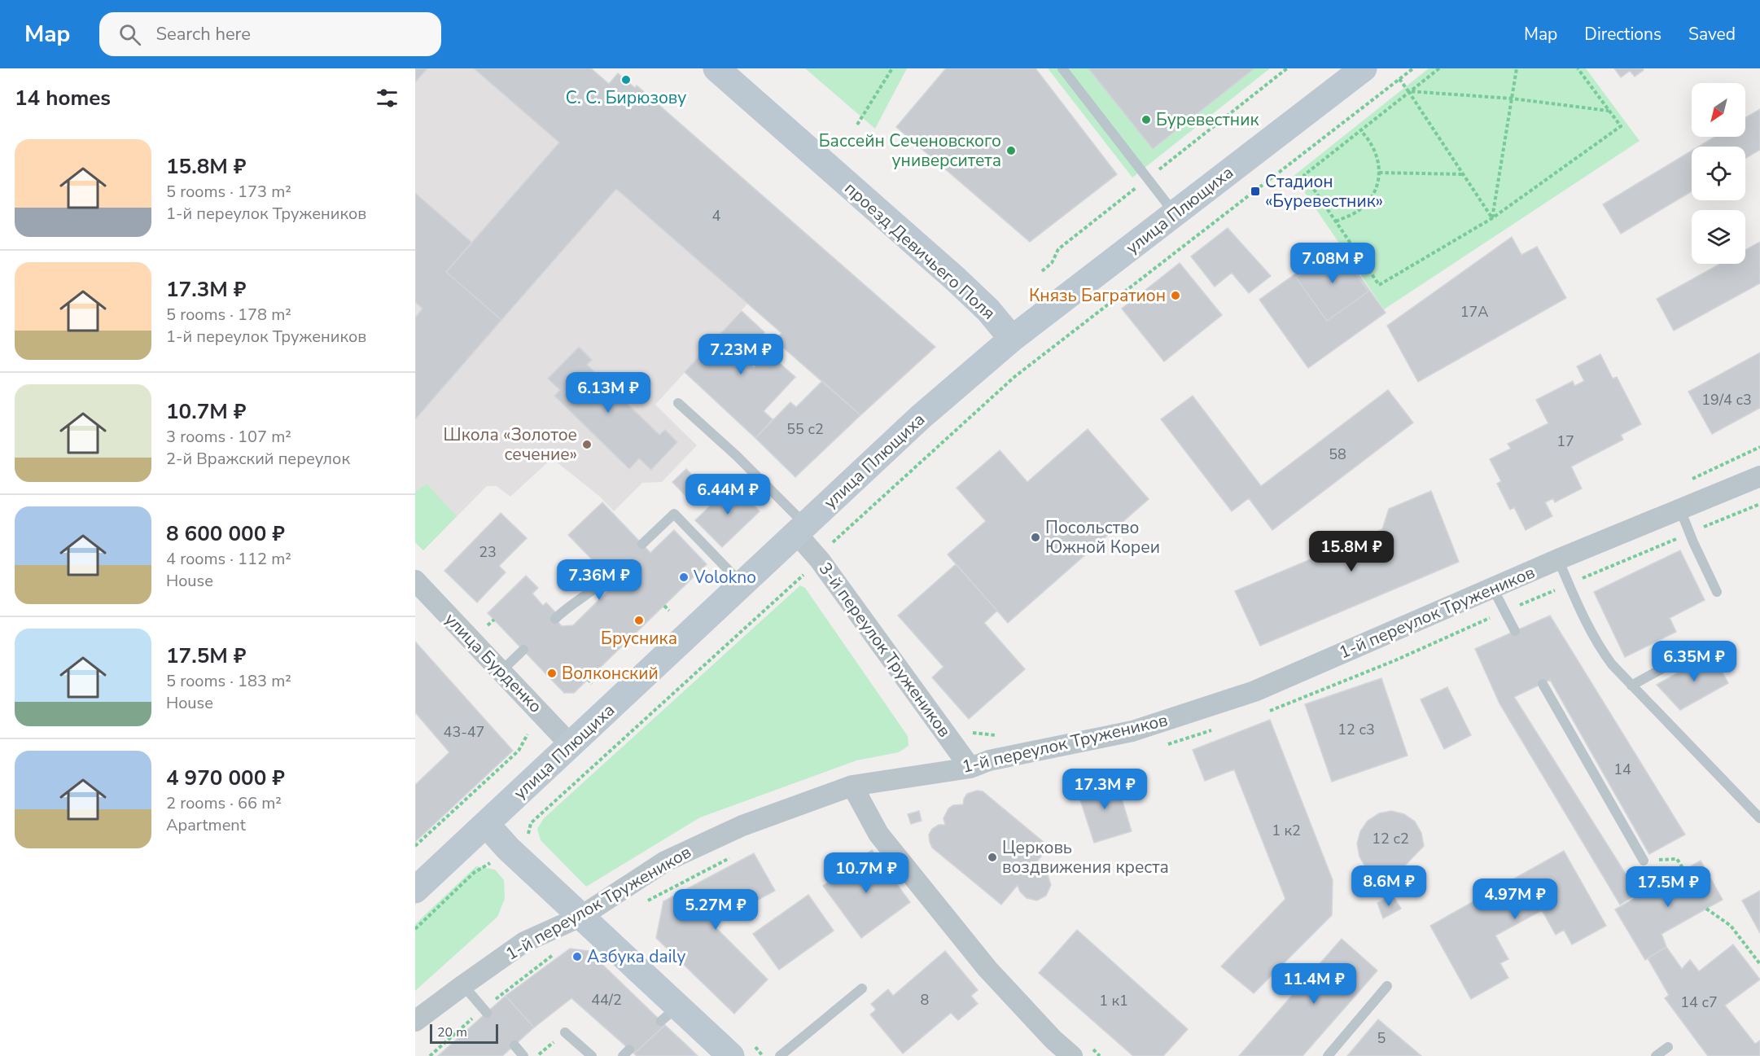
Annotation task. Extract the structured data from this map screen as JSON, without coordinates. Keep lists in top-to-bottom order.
{
  "streets": {
    "street": [
      "улица Плющиха",
      "проезд Девичьего Поля",
      "1-й переулок Тружеников",
      "3-й переулок Тружеников",
      "улица Бурденко"
    ]
  },
  "crossings": [
    ["улица Плющиха", "проезд Девичьего Поля"],
    ["улица Плющиха", "3-й переулок Тружеников"],
    ["улица Плющиха", "улица Бурденко"],
    ["1-й переулок Тружеников", "3-й переулок Тружеников"]
  ],
  "places": {
    "other": [
      "С. С. Бирюзову",
      "Буревестник",
      "Бассейн Сеченовского университета",
      "Князь Багратион",
      "Школа «Золотое сечение»",
      "Посольство Южной Кореи",
      "Volokno",
      "Брусника",
      "Волконский",
      "Церковь воздвижения креста",
      "Азбука daily"
    ],
    "transit": ["Стадион «Буревестник»"]
  },
  "house_numbers": [
    "4",
    "17А",
    "19/4 с3",
    "55 с2",
    "17",
    "58",
    "23",
    "12 с3",
    "43-47",
    "14",
    "1 к2",
    "12 с2",
    "44/2",
    "8",
    "1 к1",
    "14 с7",
    "5"
  ],
  "scale_bar": "20 m",
  "north": "bottom left",
  "page": {
    "header": "Map",
    "search": "Search here",
    "nav": ["Map", "Directions", "Saved"],
    "heading": "14 homes",
    "list": [
      {
        "name": "15.8M ₽",
        "note": "5 rooms · 173 m² · 1-й переулок Тружеников"
      },
      {
        "name": "17.3M ₽",
        "note": "5 rooms · 178 m² · 1-й переулок Тружеников"
      },
      {
        "name": "10.7M ₽",
        "note": "3 rooms · 107 m² · 2-й Вражский переулок"
      },
      {
        "name": "8 600 000 ₽",
        "note": "4 rooms · 112 m² · House"
      },
      {
        "name": "17.5M ₽",
        "note": "5 rooms · 183 m² · House"
      },
      {
        "name": "4 970 000 ₽",
        "note": "2 rooms · 66 m² · Apartment"
      }
    ],
    "price": [
      "7.08M ₽",
      "7.23M ₽",
      "6.13M ₽",
      "6.44M ₽",
      "15.8M ₽",
      "7.36M ₽",
      "6.35M ₽",
      "17.3M ₽",
      "10.7M ₽",
      "8.6M ₽",
      "17.5M ₽",
      "4.97M ₽",
      "5.27M ₽",
      "11.4M ₽"
    ],
    "scale": "20 m"
  }
}
